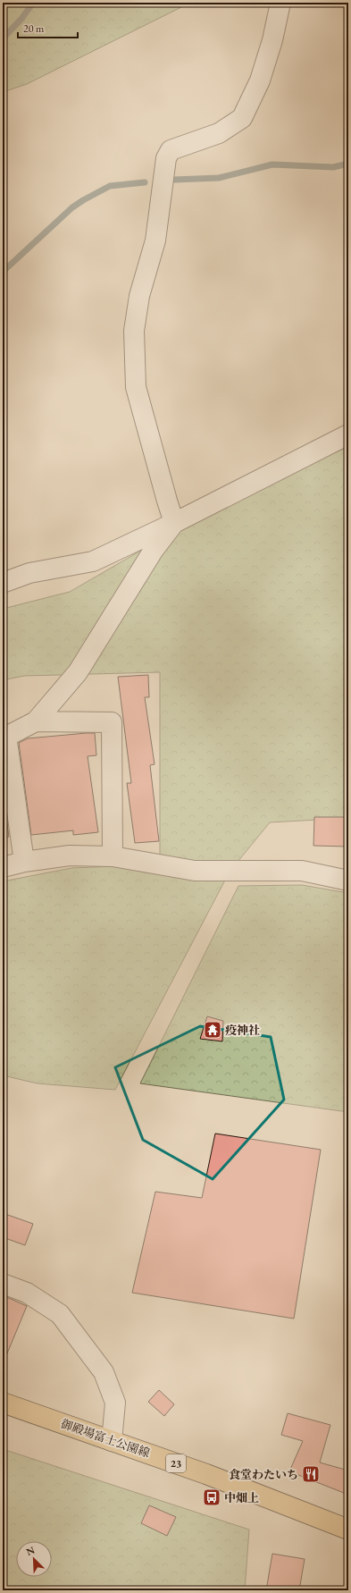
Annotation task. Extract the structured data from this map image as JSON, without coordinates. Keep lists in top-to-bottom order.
{
  "streets": {
    "main road": ["御殿場富士公園線", "23"]
  },
  "places": {
    "temple": ["疫神社"],
    "restaurant": ["食堂わたいち"],
    "bus stop": ["中畑上"]
  },
  "scale_bar": "20 m",
  "north": "top left"
}
